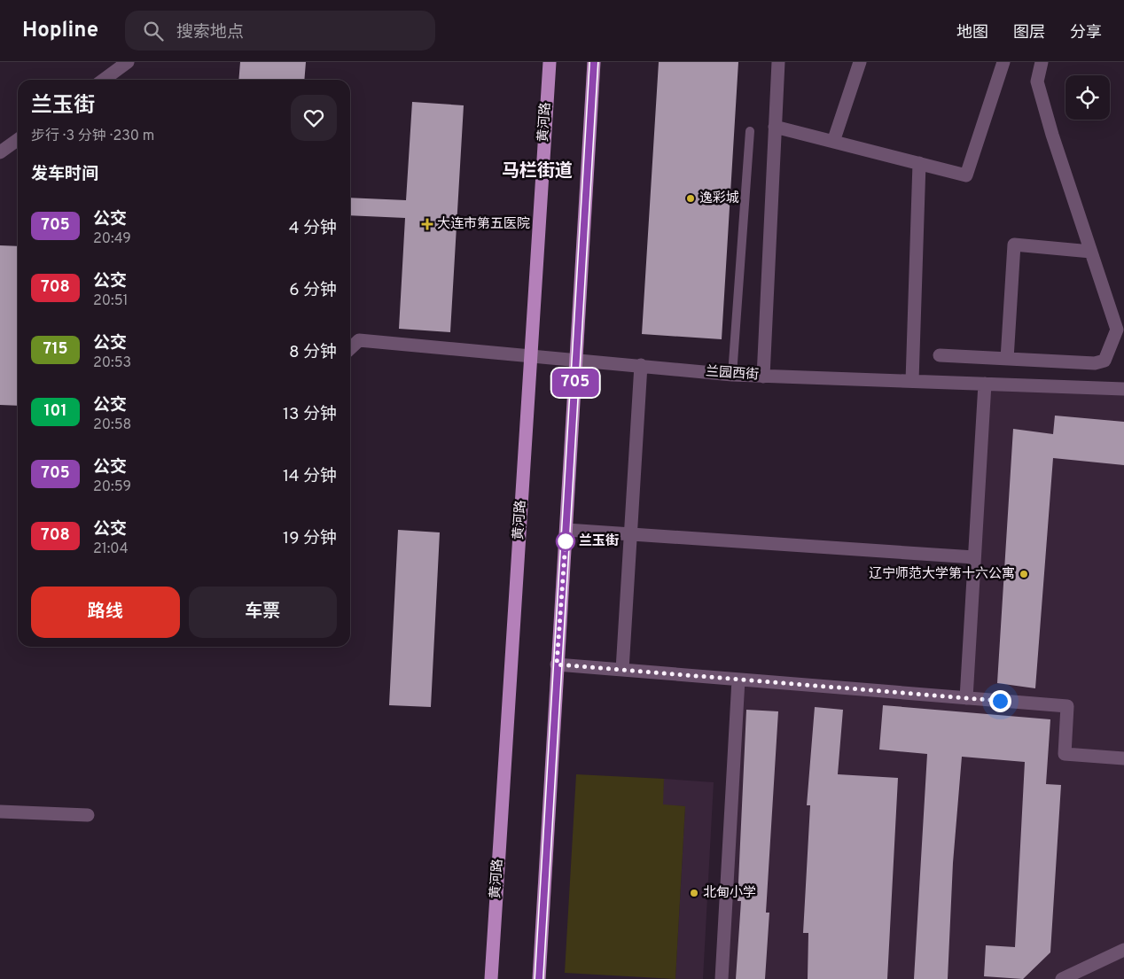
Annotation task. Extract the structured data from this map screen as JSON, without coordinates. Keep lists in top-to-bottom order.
{
  "streets": {
    "main road": ["黄河路"],
    "street": ["兰园西街"]
  },
  "crossings": [
    ["黄河路", "兰园西街"]
  ],
  "districts": ["马栏街道"],
  "places": {
    "other": [
      "逸彩城",
      "兰玉街",
      "辽宁师范大学第十六公寓",
      "北甸小学"
    ],
    "health": ["大连市第五医院"]
  },
  "lines": ["bus line 705"],
  "page": {
    "header": "Hopline",
    "search": "搜索地点",
    "nav": ["地图", "图层", "分享"],
    "on_map": "705",
    "heading": [
      ["兰玉街", "步行 · 3 分钟 · 230 m"],
      "发车时间"
    ],
    "list": [
      {
        "mark": "705",
        "name": "公交",
        "note": "20:49",
        "value": "4 分钟"
      },
      {
        "mark": "708",
        "name": "公交",
        "note": "20:51",
        "value": "6 分钟"
      },
      {
        "mark": "715",
        "name": "公交",
        "note": "20:53",
        "value": "8 分钟"
      },
      {
        "mark": "101",
        "name": "公交",
        "note": "20:58",
        "value": "13 分钟"
      },
      {
        "mark": "705",
        "name": "公交",
        "note": "20:59",
        "value": "14 分钟"
      },
      {
        "mark": "708",
        "name": "公交",
        "note": "21:04",
        "value": "19 分钟"
      }
    ],
    "buttons": ["路线", "车票"]
  }
}
